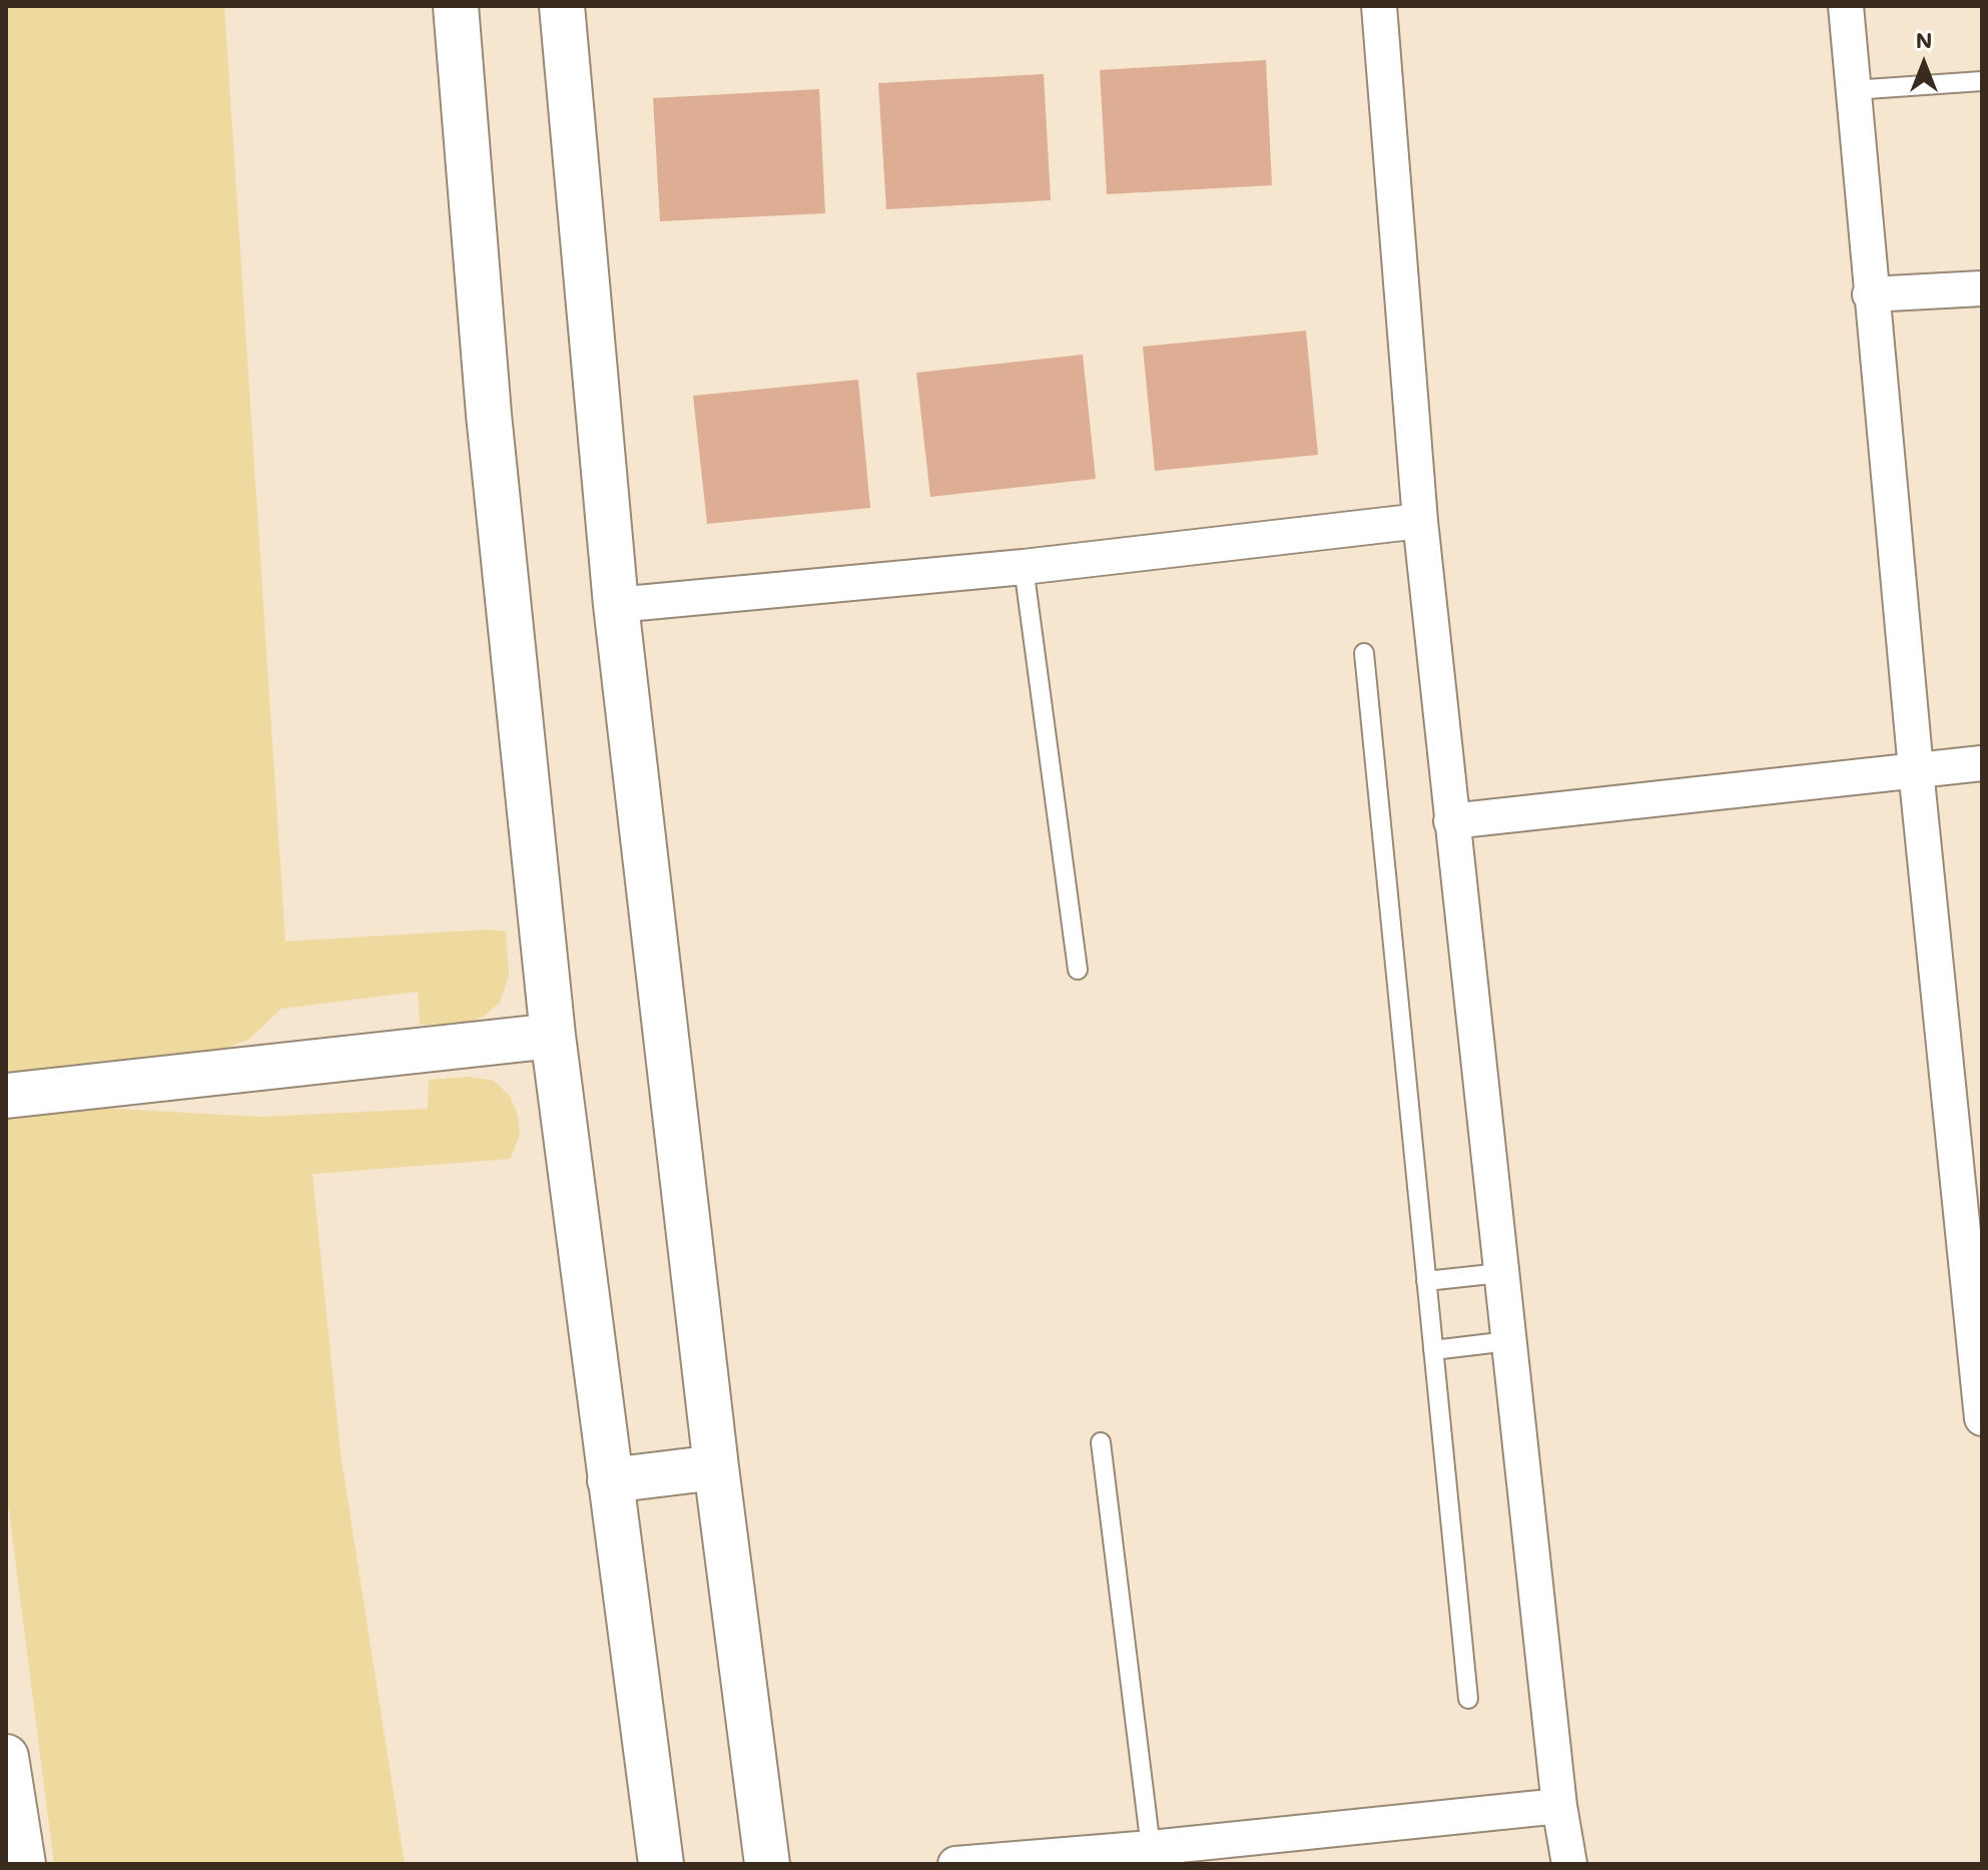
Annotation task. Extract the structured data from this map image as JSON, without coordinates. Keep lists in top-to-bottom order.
{
  "north": "top"
}
